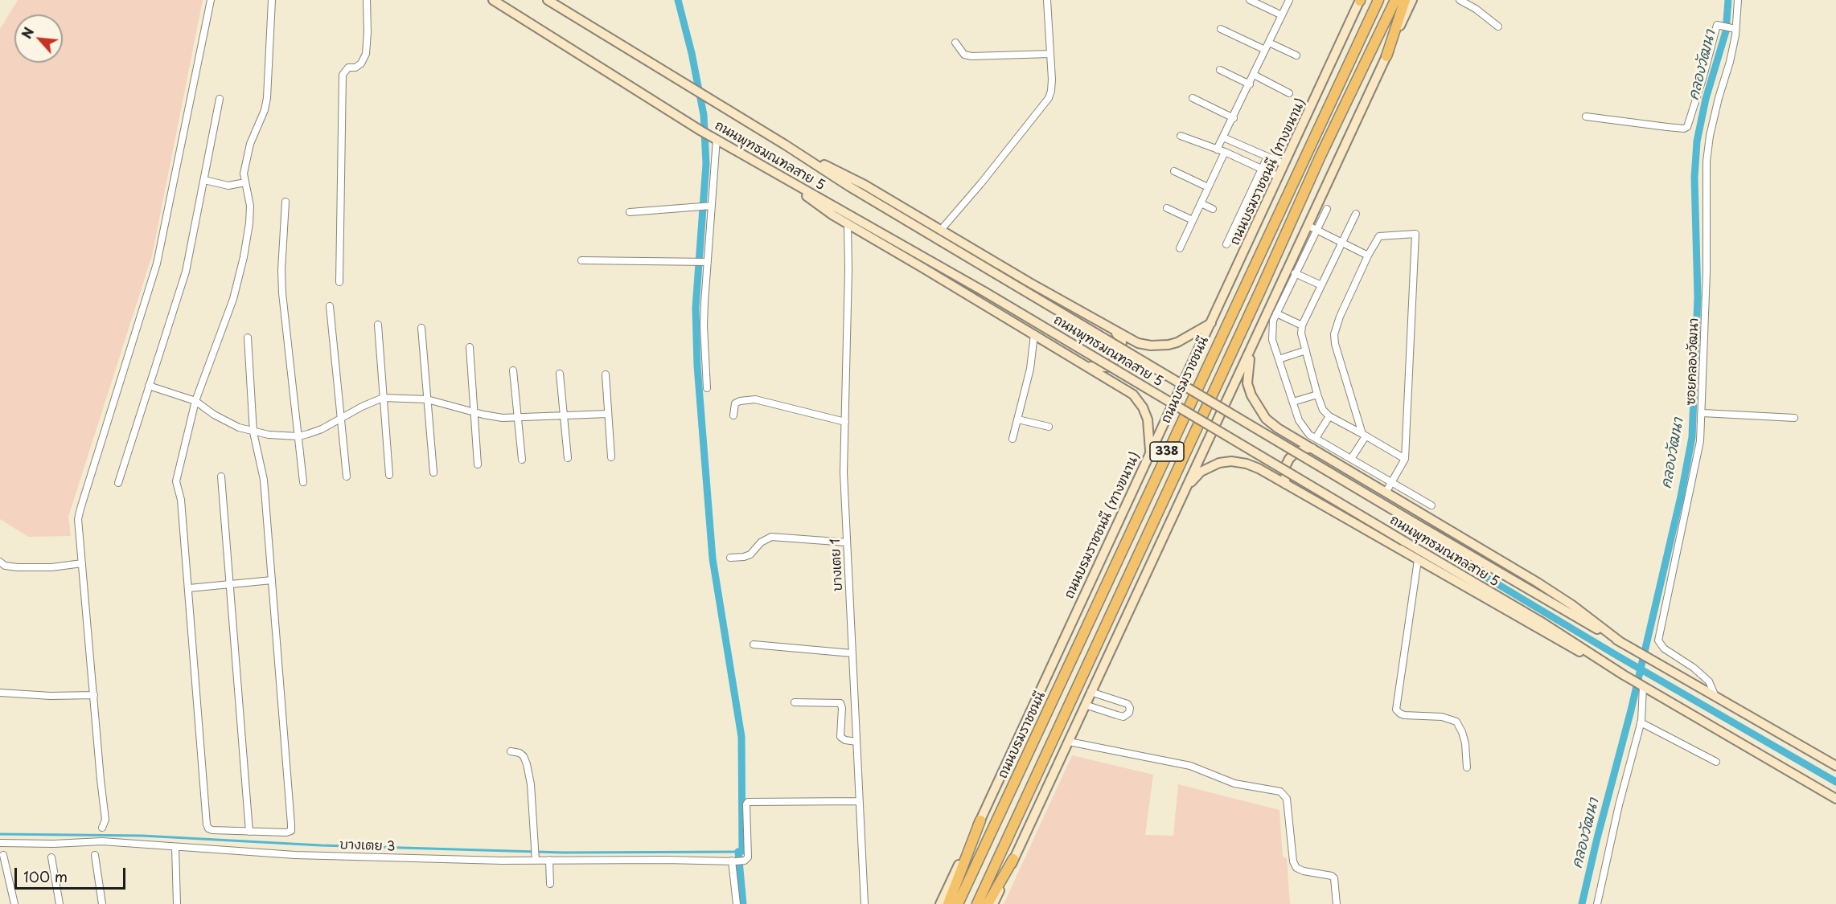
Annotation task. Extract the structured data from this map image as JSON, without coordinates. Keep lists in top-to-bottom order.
{
  "streets": {
    "highway": ["ถนนบรมราชชนนี", "338"],
    "main road": ["ถนนพุทธมณฑลสาย 5", "ถนนบรมราชชนนี (ทางขนาน)"],
    "street": ["ซอยคลองวัฒนา", "บางเตย 1", "บางเตย 3"]
  },
  "crossings": [
    ["ถนนพุทธมณฑลสาย 5", "ซอยคลองวัฒนา"],
    ["บางเตย 1", "บางเตย 3"]
  ],
  "water": ["คลองวัฒนา"],
  "scale_bar": "100 m",
  "north": "top left"
}
